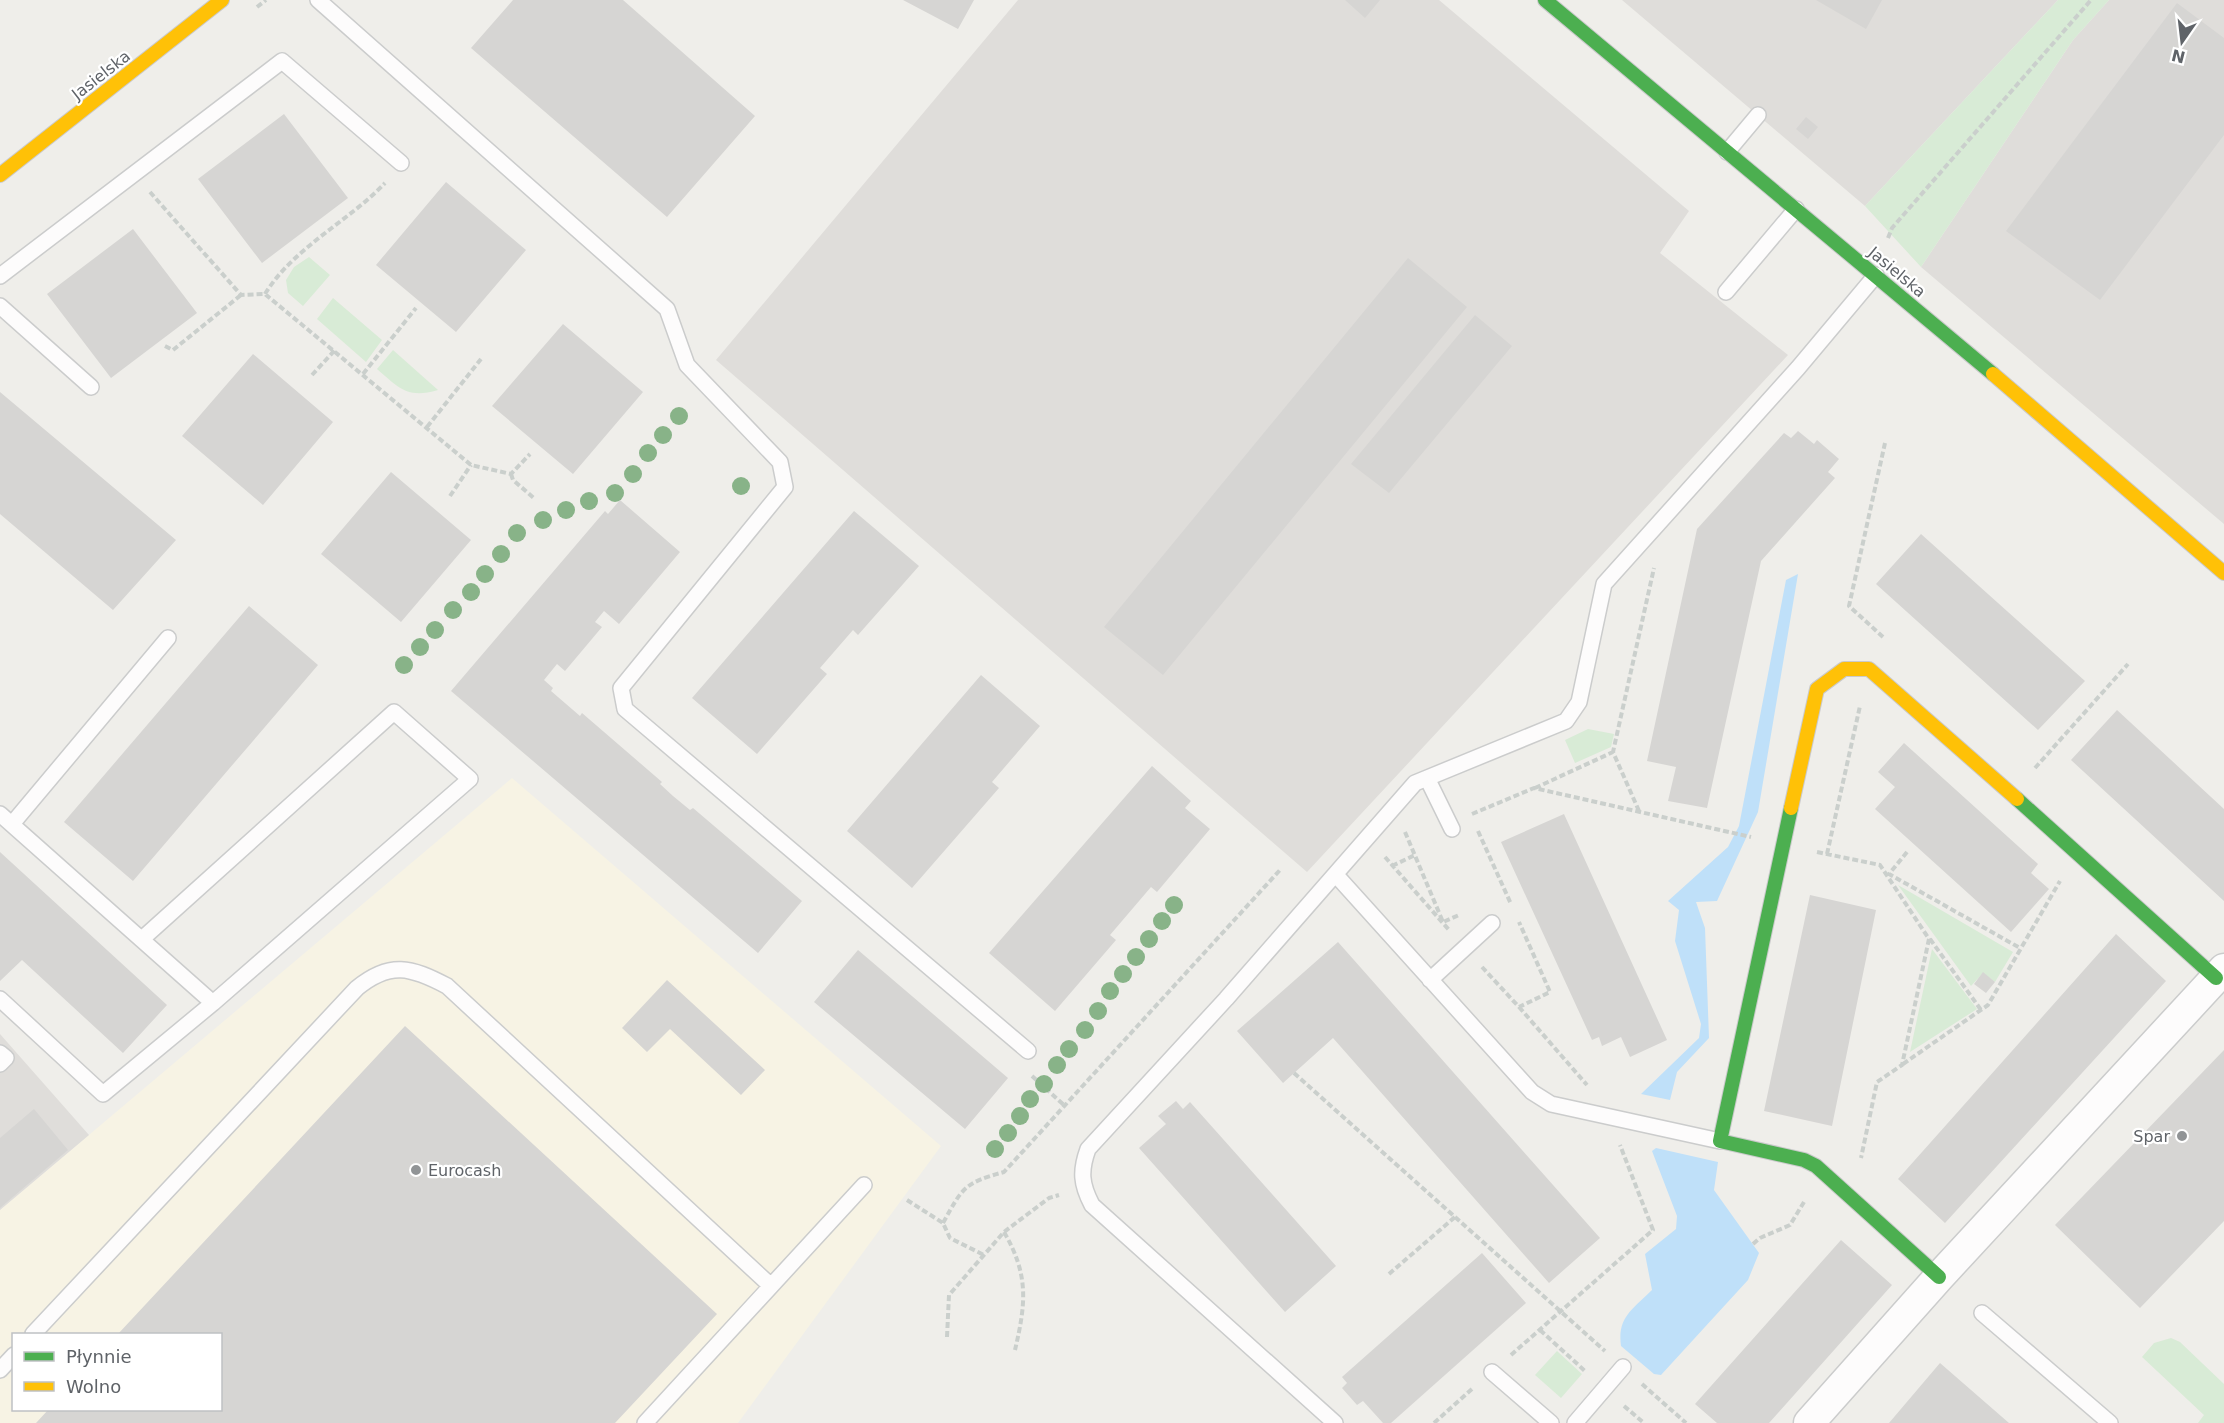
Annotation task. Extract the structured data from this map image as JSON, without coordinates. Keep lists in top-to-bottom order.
{
  "streets": {
    "street": ["Jasielska"]
  },
  "places": ["Spar", "Eurocash"],
  "legend": ["Płynnie", "Wolno"],
  "north": "bottom"
}
